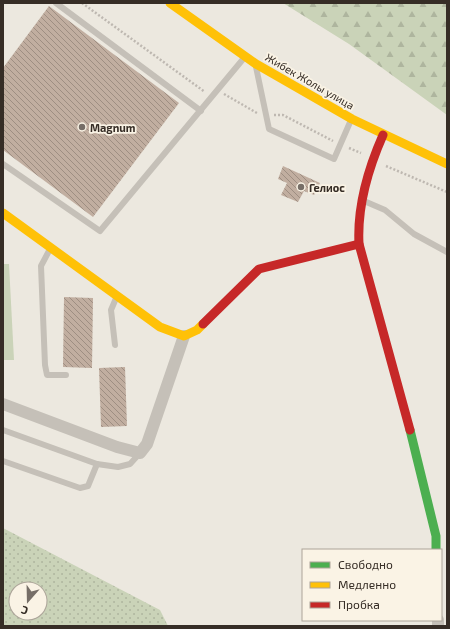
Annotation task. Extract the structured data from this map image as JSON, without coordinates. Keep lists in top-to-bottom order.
{
  "streets": {
    "street": ["Жибек Жолы улица"]
  },
  "places": ["Magnum", "Гелиос"],
  "legend": ["Свободно", "Медленно", "Пробка"],
  "north": "bottom"
}
